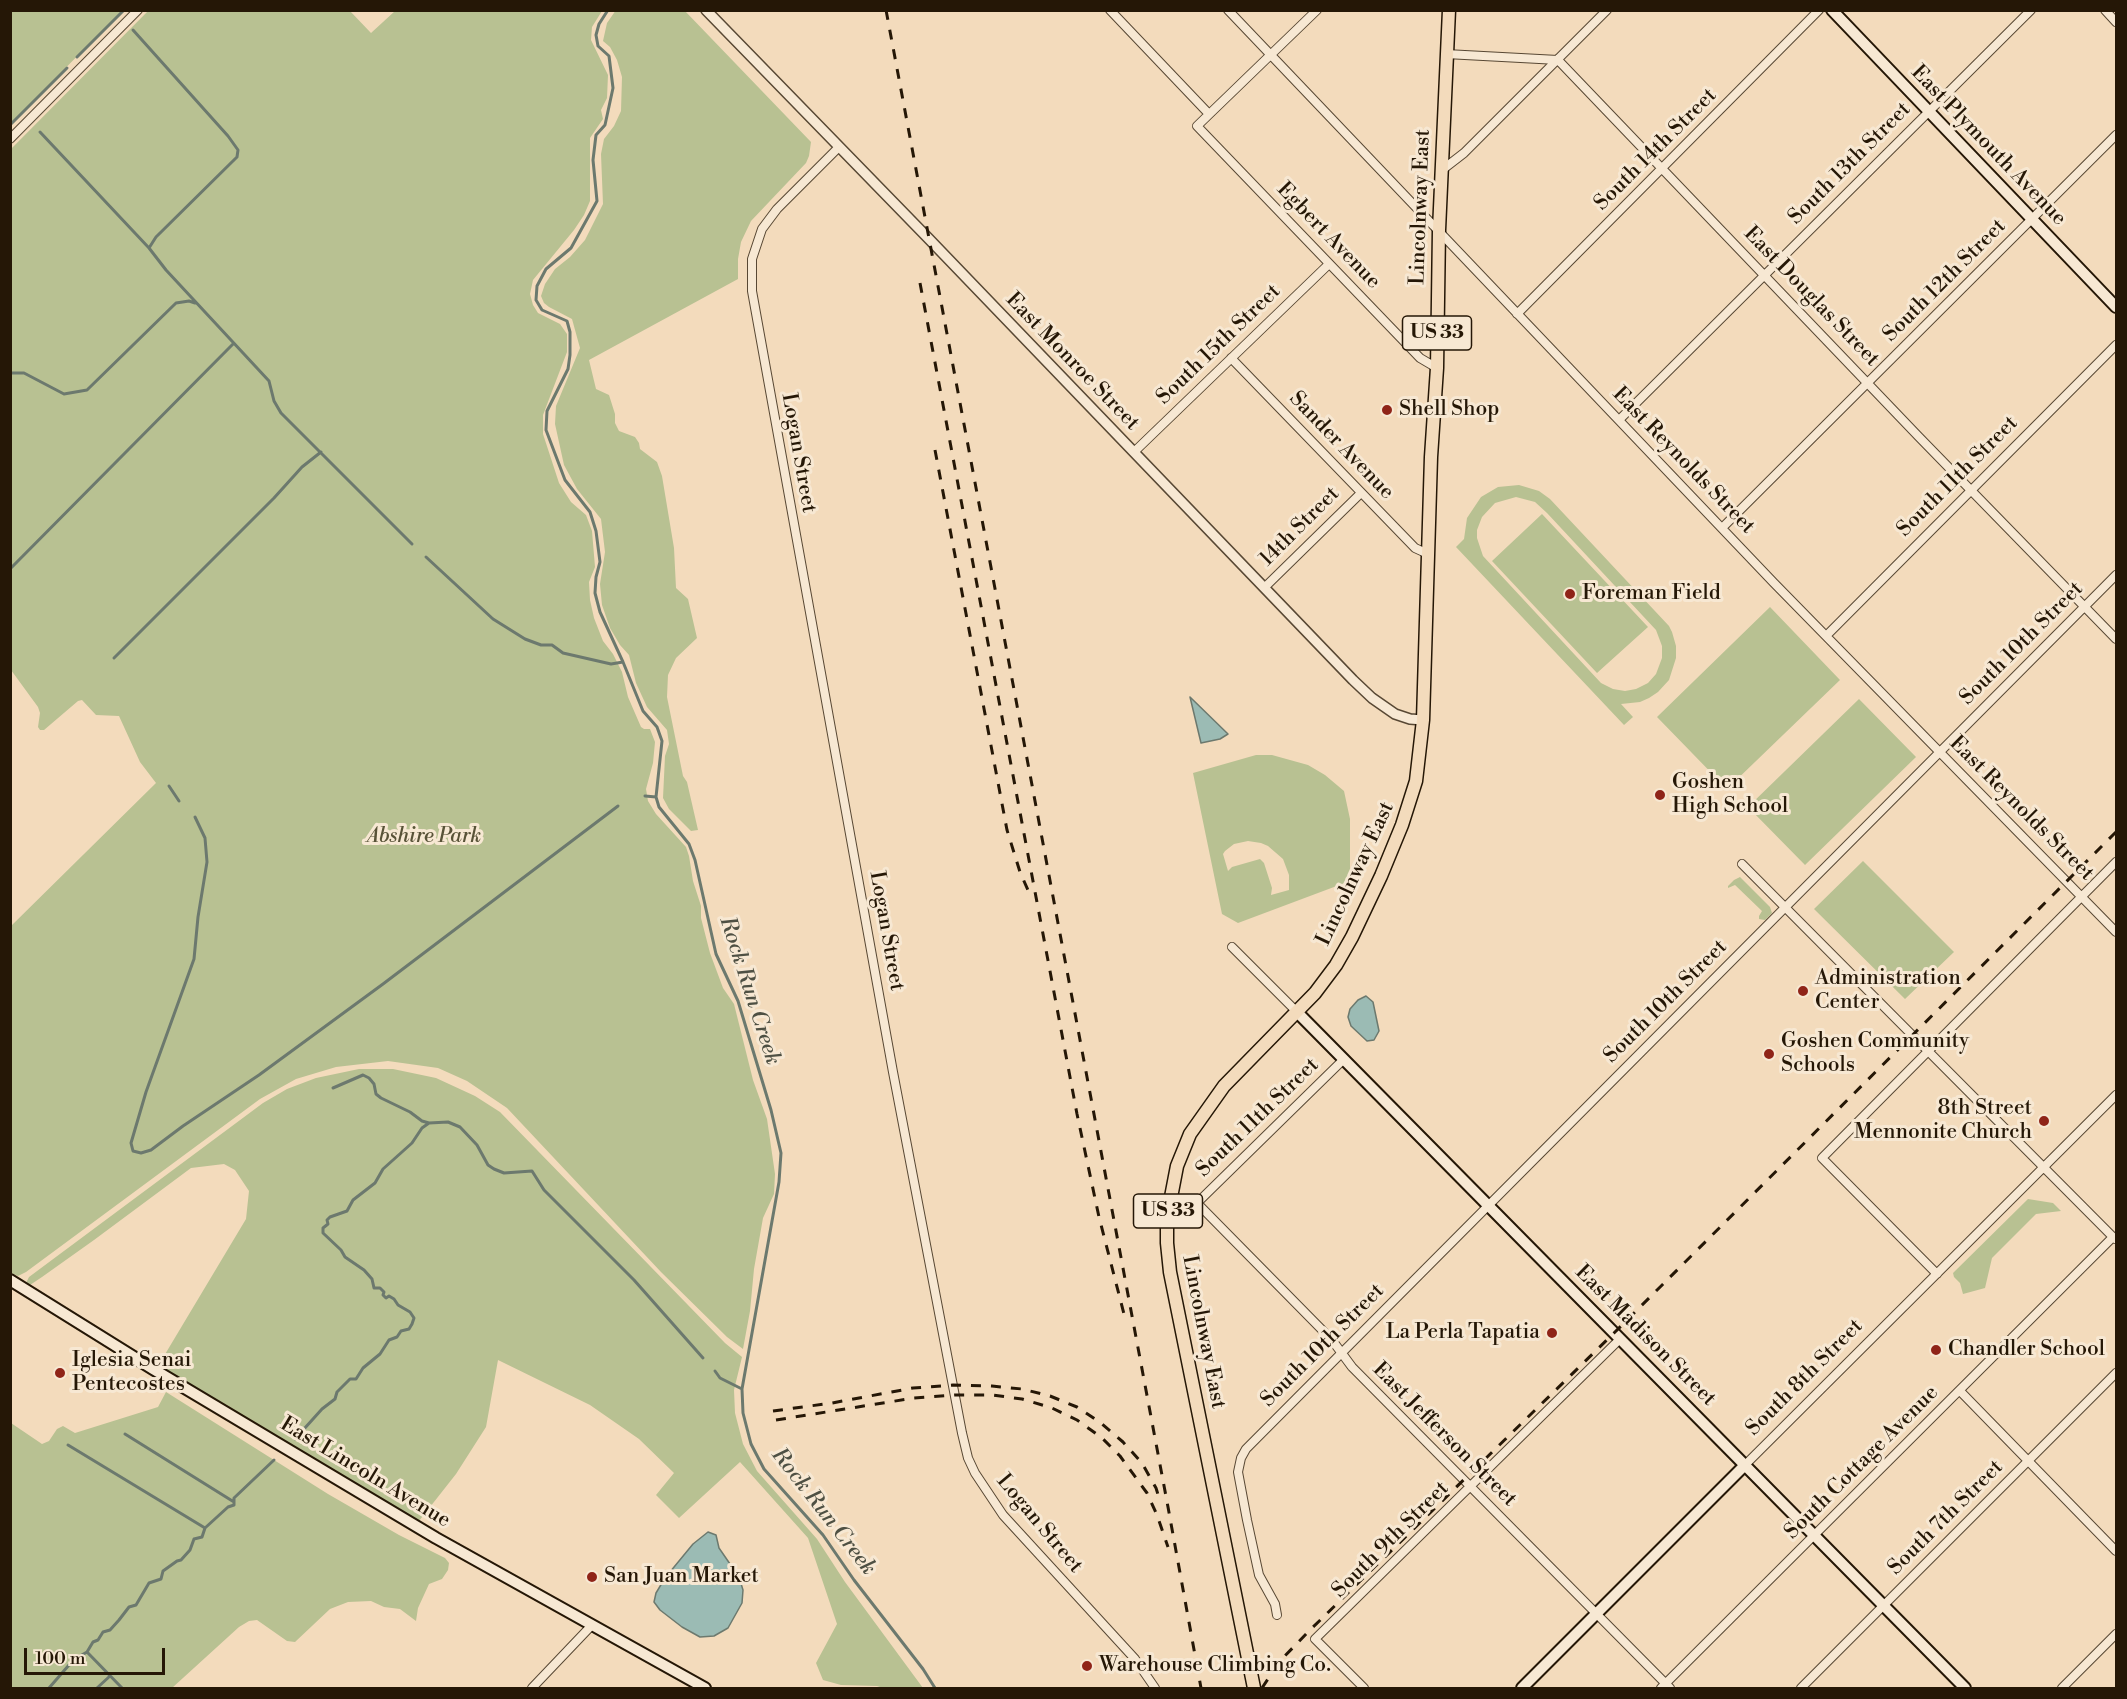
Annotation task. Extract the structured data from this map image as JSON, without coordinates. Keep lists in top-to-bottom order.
{
  "streets": {
    "highway": ["Lincolnway East", "US 33"],
    "main road": [
      "East Plymouth Avenue",
      "East Madison Street",
      "South 8th Street",
      "East Lincoln Avenue"
    ],
    "street": [
      "South 14th Street",
      "South 13th Street",
      "Egbert Avenue",
      "South 12th Street",
      "East Douglas Street",
      "South 15th Street",
      "East Monroe Street",
      "Sander Avenue",
      "Logan Street",
      "East Reynolds Street",
      "South 11th Street",
      "14th Street",
      "South 10th Street",
      "East Jefferson Street",
      "South Cottage Avenue",
      "South 7th Street",
      "South 9th Street"
    ]
  },
  "crossings": [
    ["East Plymouth Avenue", "South 13th Street"],
    ["East Plymouth Avenue", "South 12th Street"],
    ["South 14th Street", "East Douglas Street"],
    ["South 14th Street", "East Reynolds Street"],
    ["South 13th Street", "East Douglas Street"],
    ["South 13th Street", "East Reynolds Street"],
    ["Lincolnway East", "Egbert Avenue"],
    ["Lincolnway East", "East Monroe Street"],
    ["Lincolnway East", "Sander Avenue"],
    ["Lincolnway East", "East Reynolds Street"],
    ["Lincolnway East", "East Madison Street"],
    ["Egbert Avenue", "South 15th Street"],
    ["South 12th Street", "East Douglas Street"],
    ["South 12th Street", "East Reynolds Street"],
    ["East Douglas Street", "South 11th Street"],
    ["East Douglas Street", "South 10th Street"],
    ["South 15th Street", "East Monroe Street"],
    ["South 15th Street", "Sander Avenue"],
    ["East Monroe Street", "Logan Street"],
    ["East Monroe Street", "14th Street"],
    ["Sander Avenue", "14th Street"],
    ["East Reynolds Street", "South 11th Street"],
    ["East Reynolds Street", "South 10th Street"],
    ["South 11th Street", "East Madison Street"],
    ["South 11th Street", "East Jefferson Street"],
    ["South 10th Street", "East Madison Street"],
    ["South 10th Street", "East Jefferson Street"],
    ["East Madison Street", "South 8th Street"],
    ["East Madison Street", "South Cottage Avenue"],
    ["East Madison Street", "South 7th Street"],
    ["East Madison Street", "South 9th Street"],
    ["South 8th Street", "East Jefferson Street"],
    ["East Jefferson Street", "South Cottage Avenue"],
    ["East Jefferson Street", "South 9th Street"]
  ],
  "water": ["Rock Run Creek"],
  "parks": ["Abshire Park"],
  "places": [
    "Shell Shop",
    "Foreman Field",
    "Goshen High School",
    "Administration Center",
    "Goshen Community Schools",
    "8th Street Mennonite Church",
    "La Perla Tapatia",
    "Chandler School",
    "Iglesia Senai Pentecostes",
    "San Juan Market",
    "Warehouse Climbing Co."
  ],
  "scale_bar": "100 m"
}
